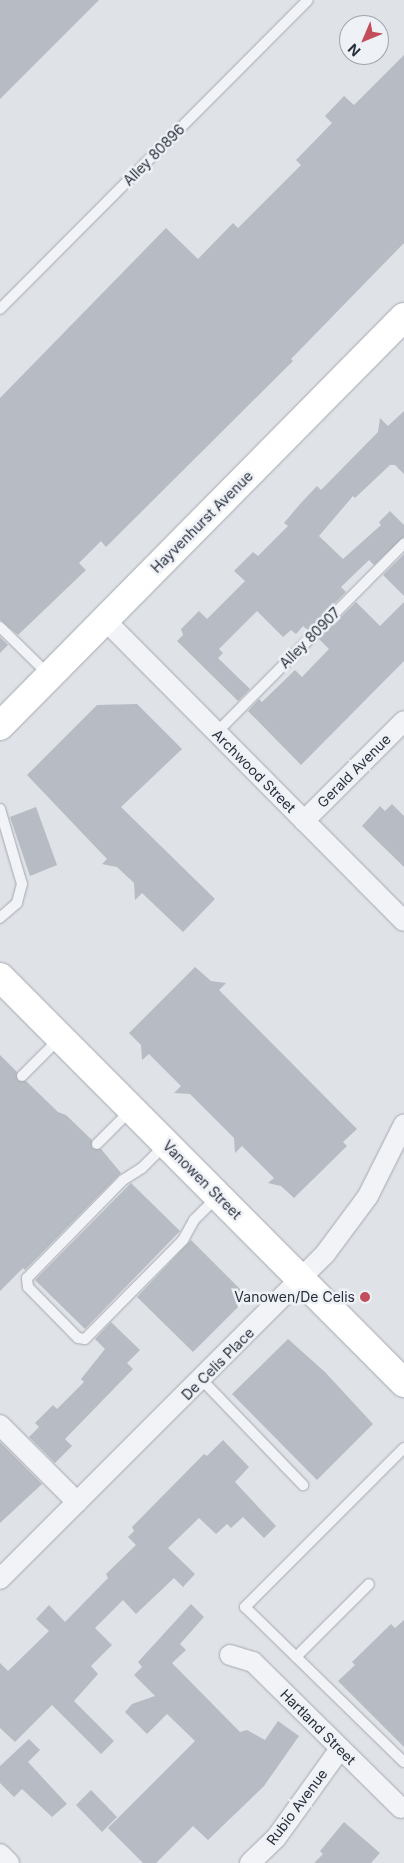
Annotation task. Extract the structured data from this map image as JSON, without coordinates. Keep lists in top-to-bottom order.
{
  "streets": {
    "main road": ["Hayvenhurst Avenue", "Vanowen Street"],
    "street": [
      "Archwood Street",
      "Gerald Avenue",
      "De Celis Place",
      "Hartland Street",
      "Rubio Avenue"
    ],
    "lane": ["Alley 80896", "Alley 80907"]
  },
  "crossings": [
    ["Hayvenhurst Avenue", "Archwood Street"],
    ["Alley 80907", "Archwood Street"],
    ["Archwood Street", "Gerald Avenue"],
    ["Vanowen Street", "De Celis Place"],
    ["Hartland Street", "Rubio Avenue"]
  ],
  "places": ["Vanowen/De Celis"],
  "north": "bottom left"
}
